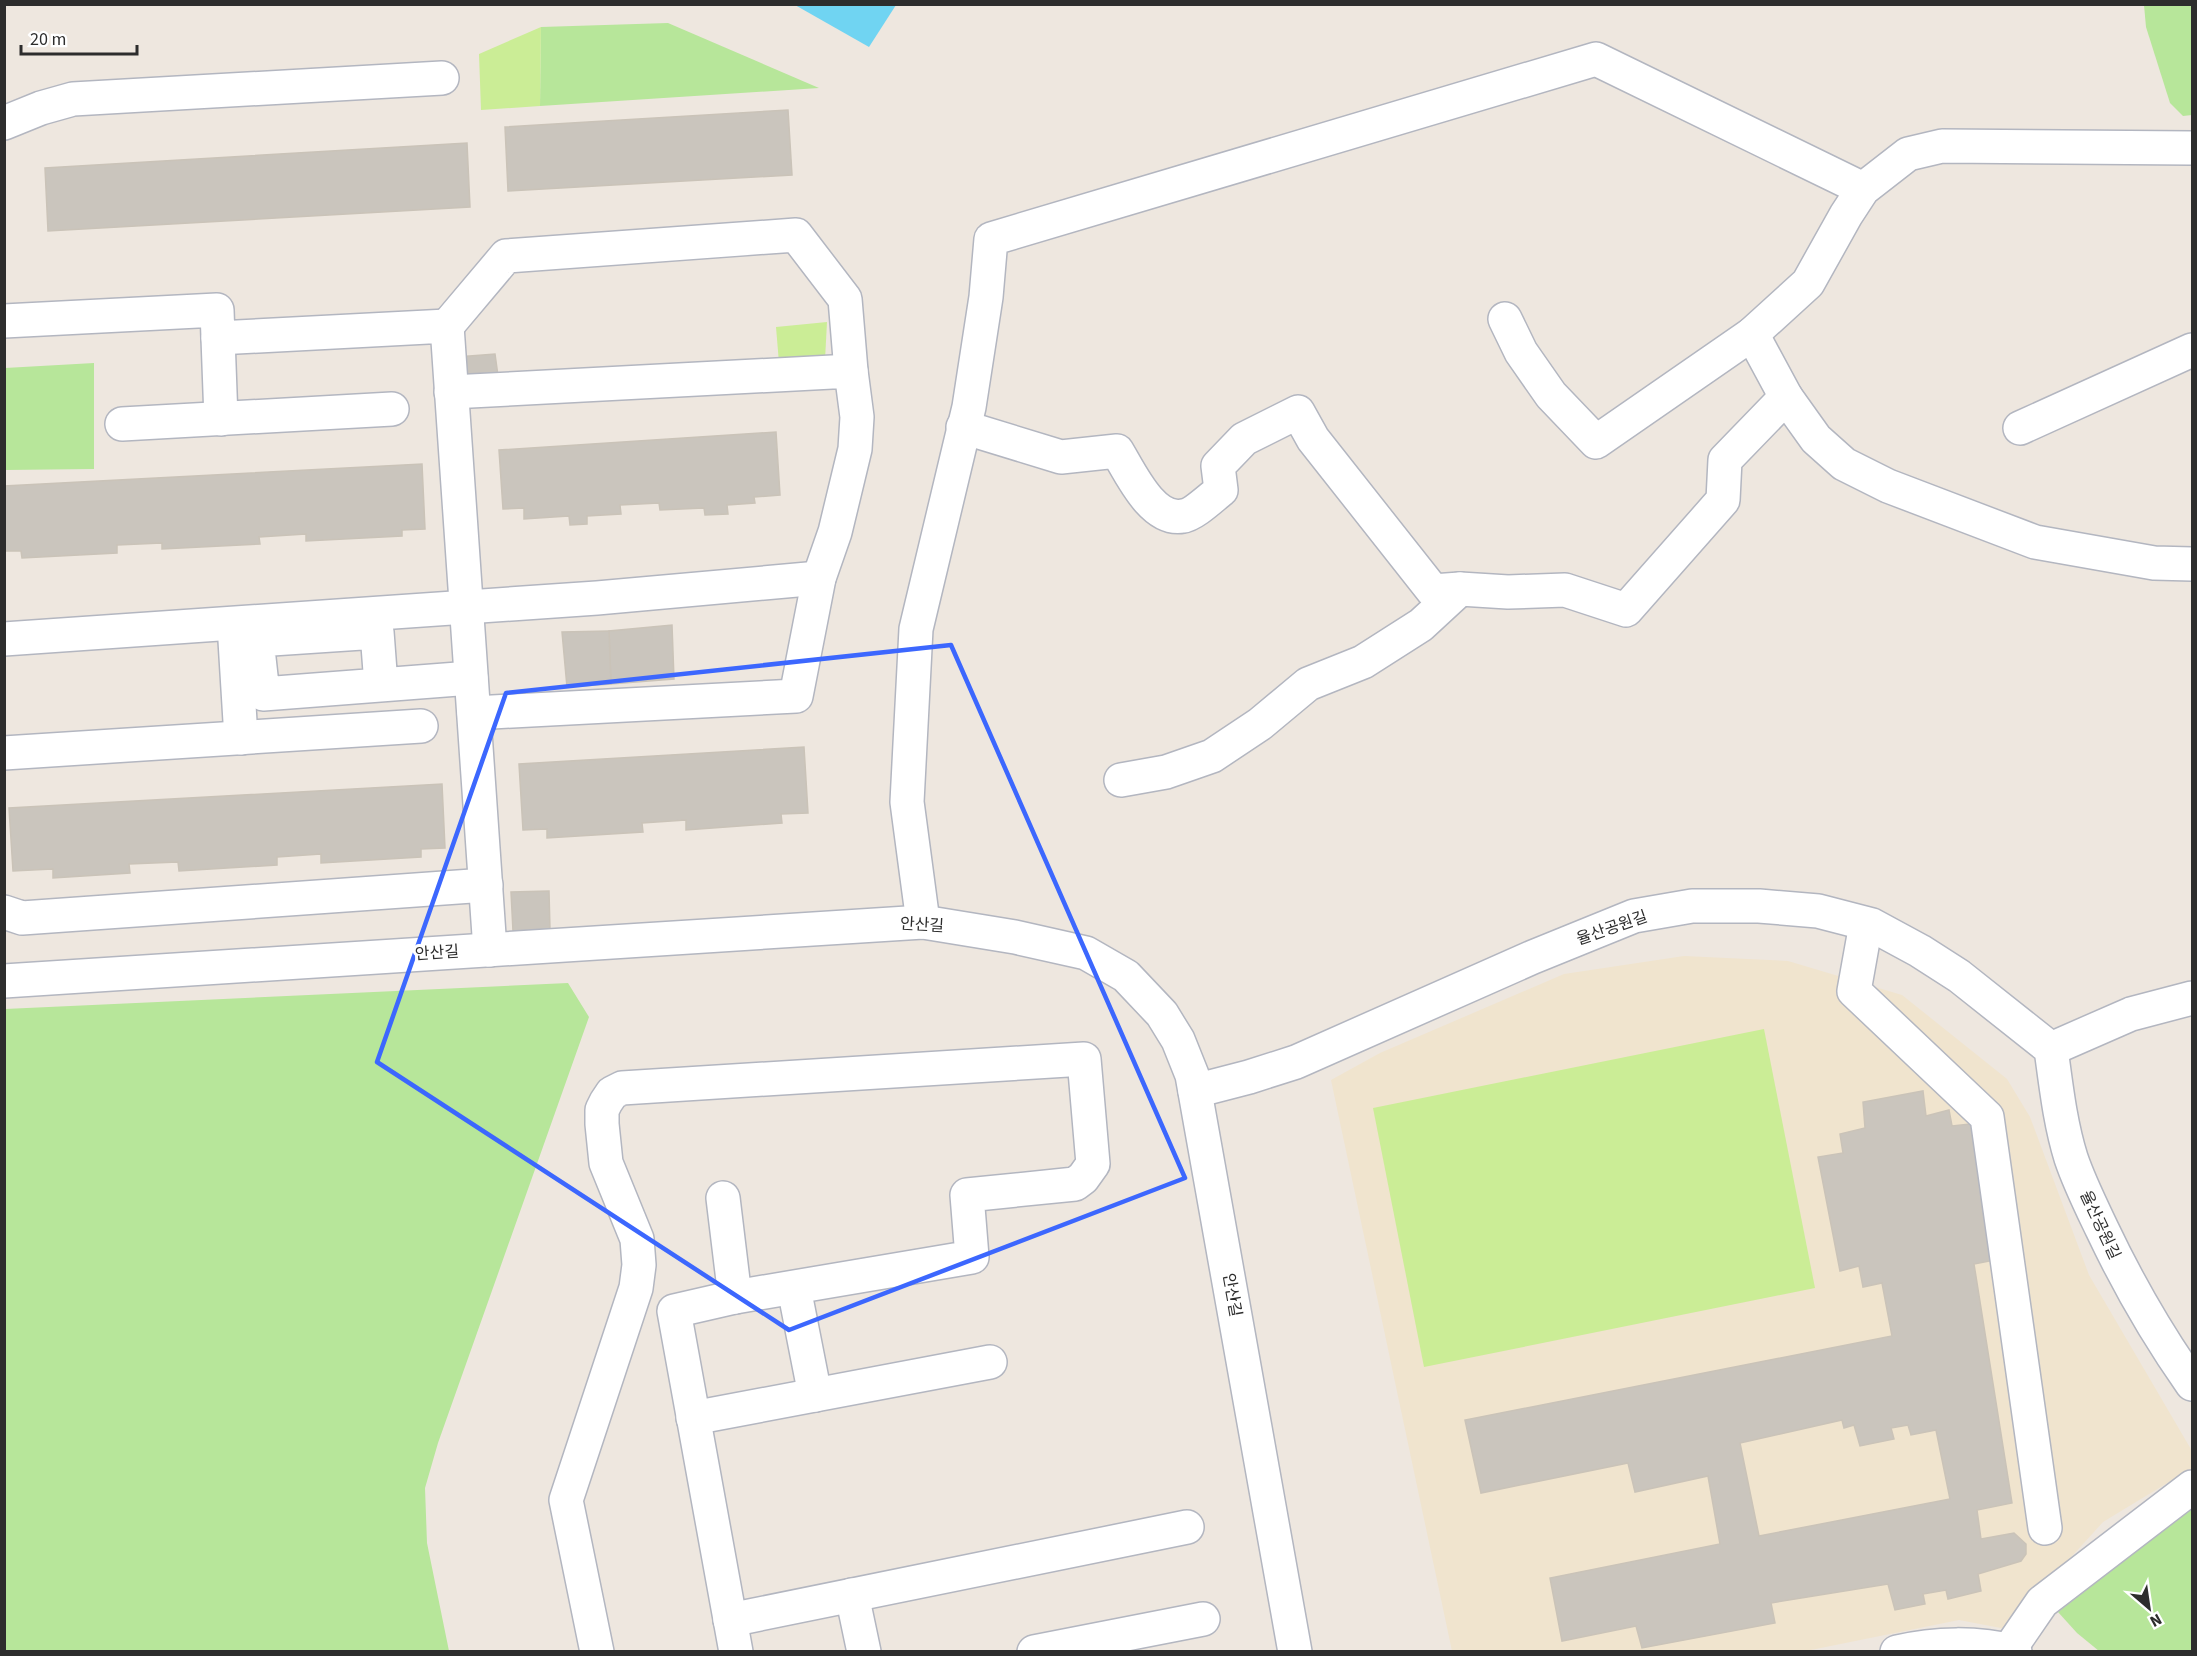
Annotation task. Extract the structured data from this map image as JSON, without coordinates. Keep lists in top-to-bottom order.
{
  "streets": {
    "street": ["안산길", "율산공원길"]
  },
  "crossings": [
    ["안산길", "율산공원길"]
  ],
  "scale_bar": "20 m",
  "north": "bottom right"
}
